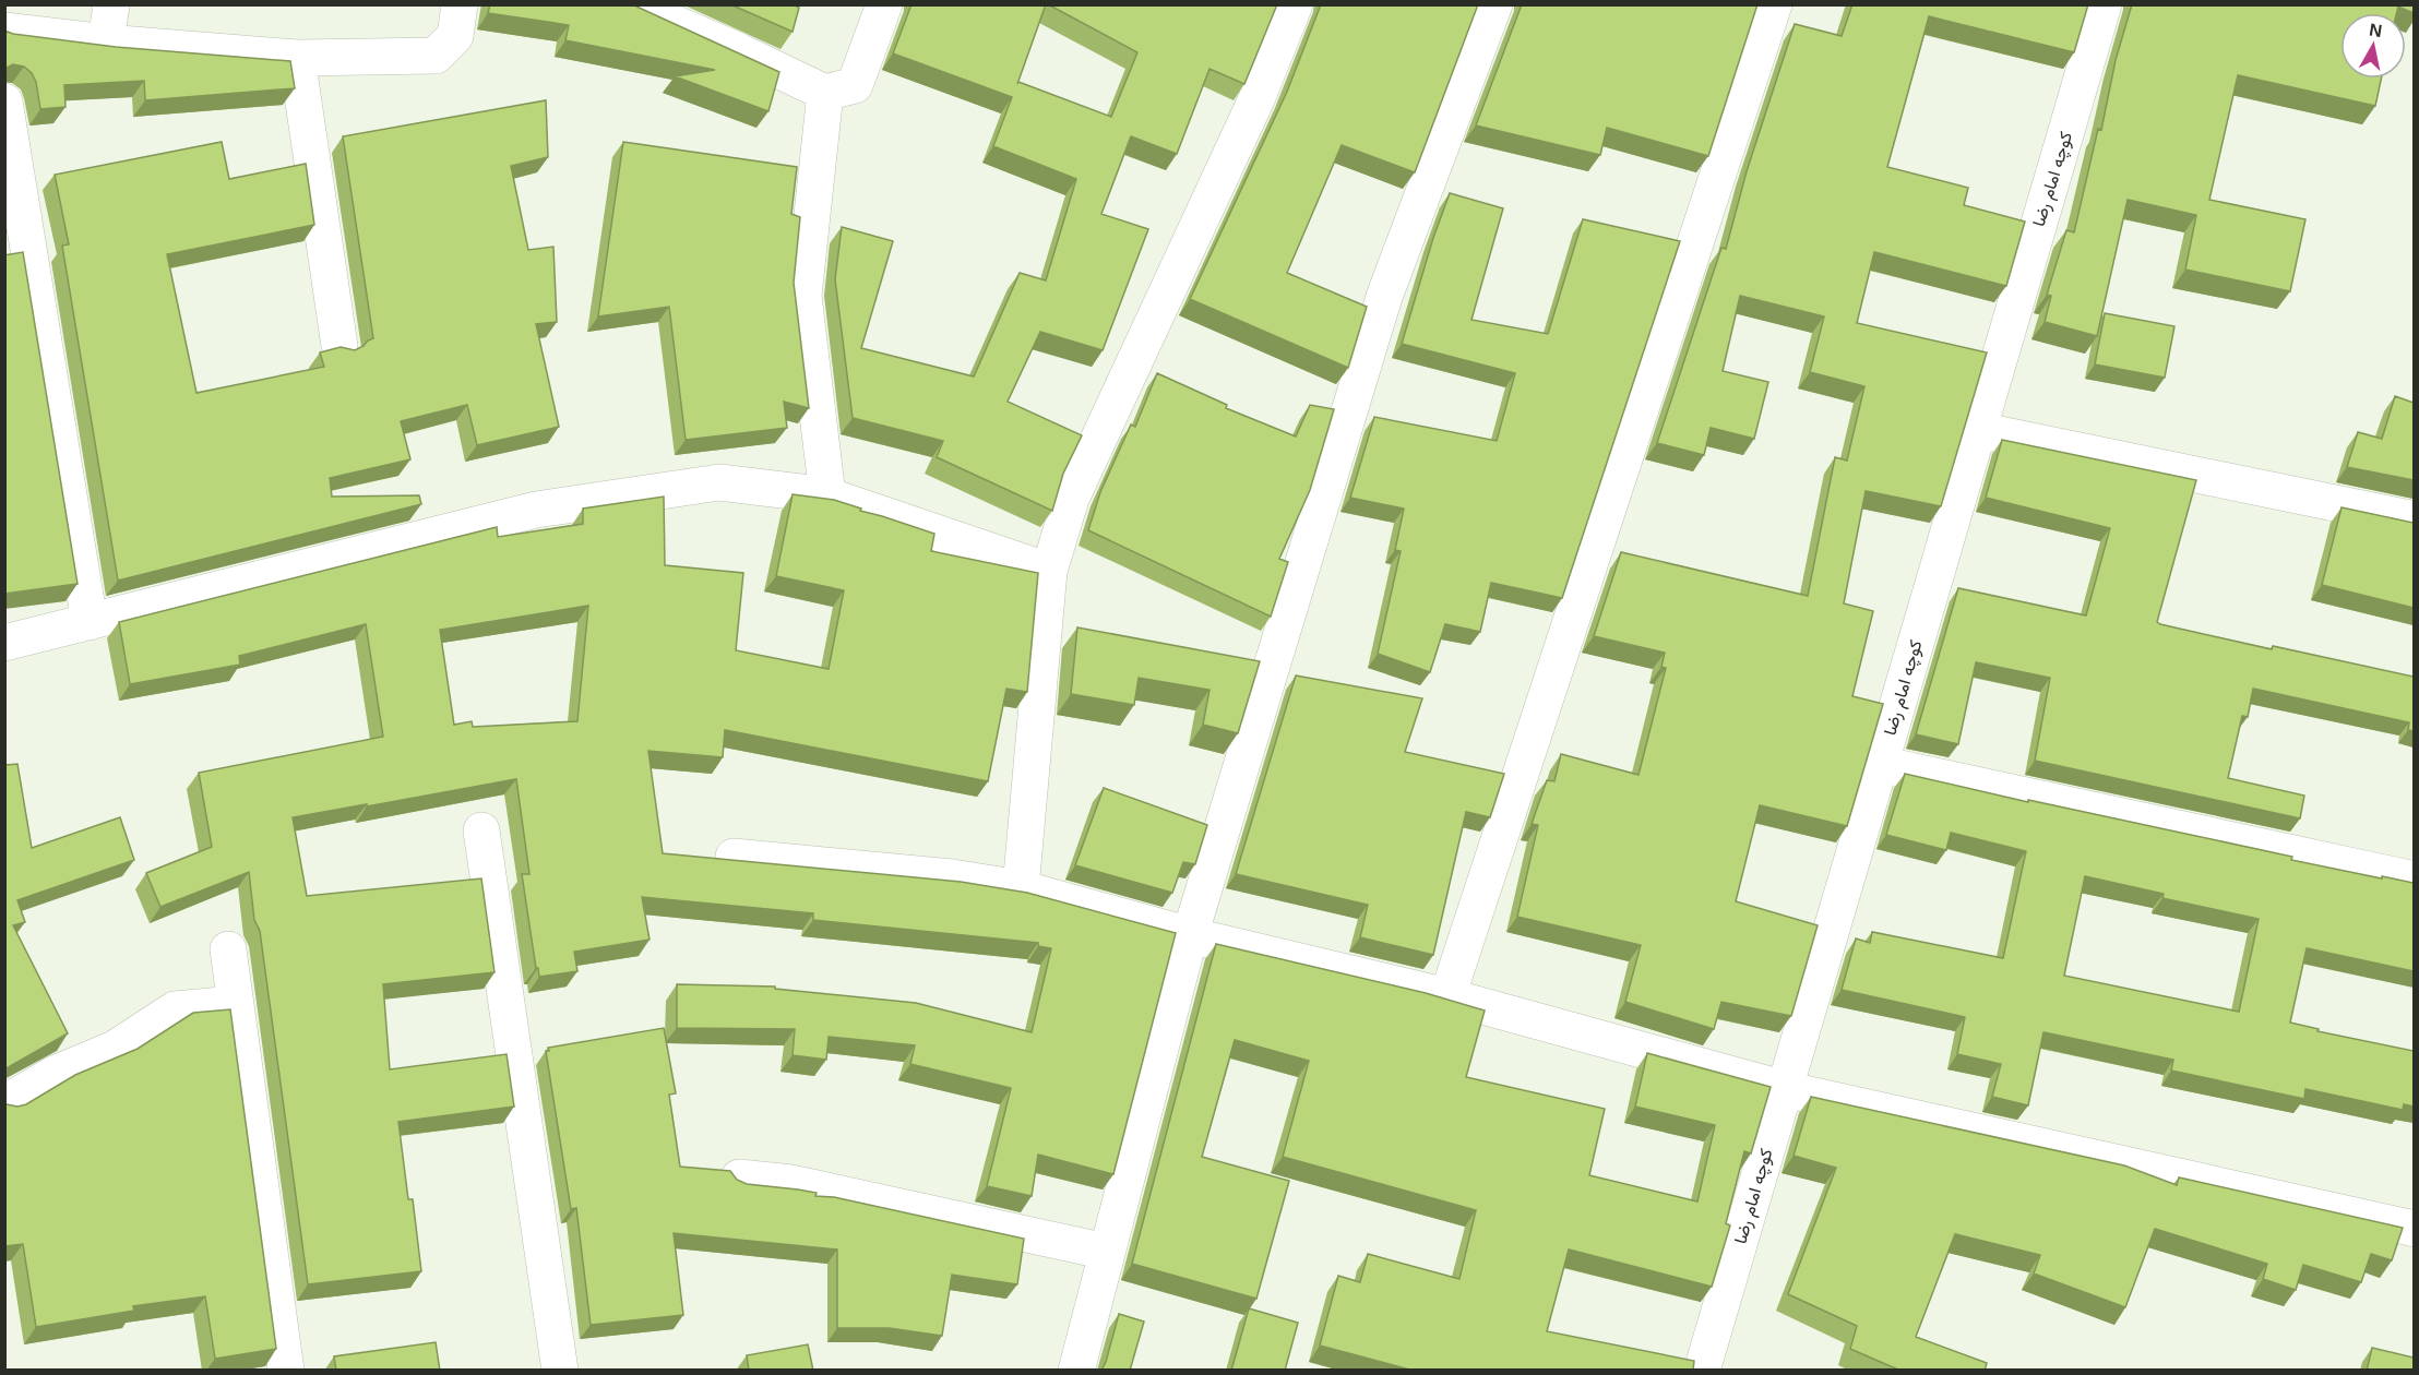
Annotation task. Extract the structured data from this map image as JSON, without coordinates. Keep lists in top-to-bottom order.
{
  "streets": {
    "street": ["کوچه امام رضا"]
  },
  "north": "top"
}
